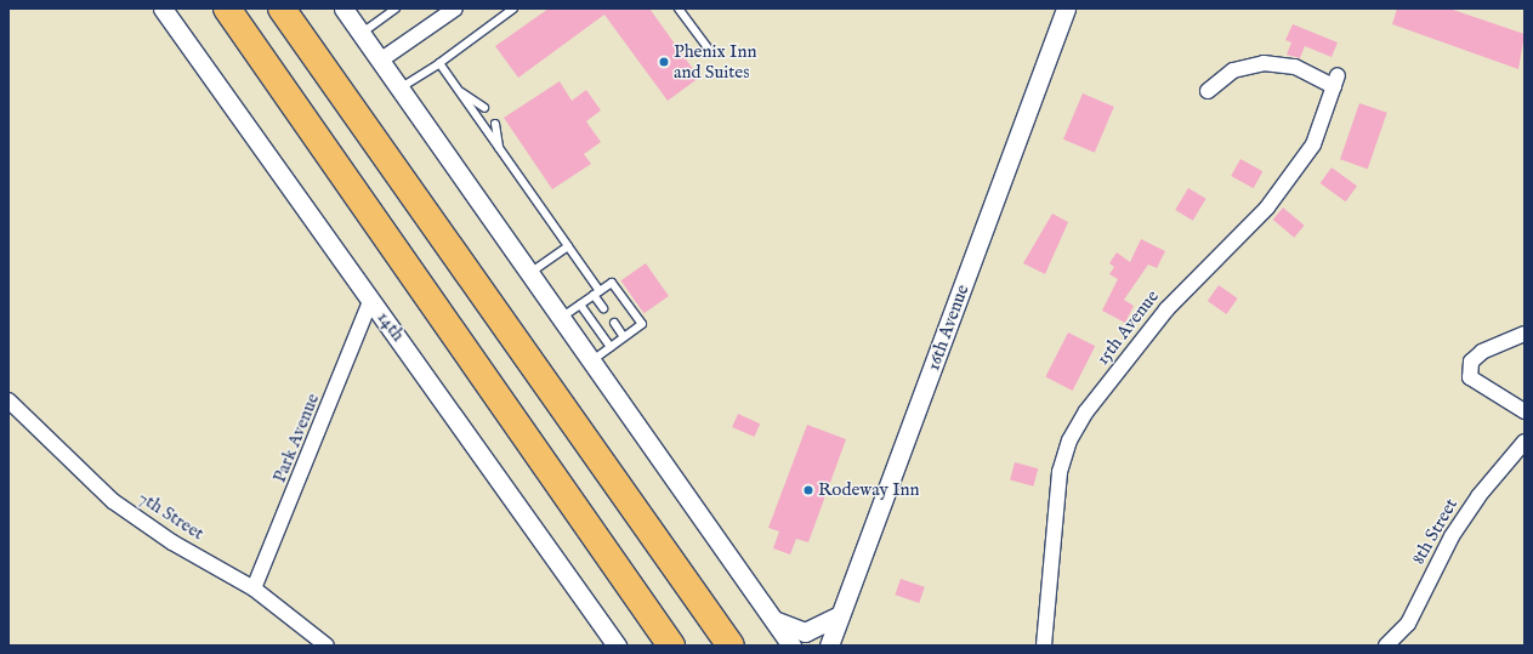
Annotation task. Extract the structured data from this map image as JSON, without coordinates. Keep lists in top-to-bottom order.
{
  "streets": {
    "street": [
      "14th",
      "16th Avenue",
      "15th Avenue",
      "Park Avenue",
      "7th Street",
      "8th Street"
    ]
  },
  "crossings": [
    ["14th", "Park Avenue"],
    ["Park Avenue", "7th Street"]
  ],
  "places": ["Phenix Inn and Suites", "Rodeway Inn"]
}
